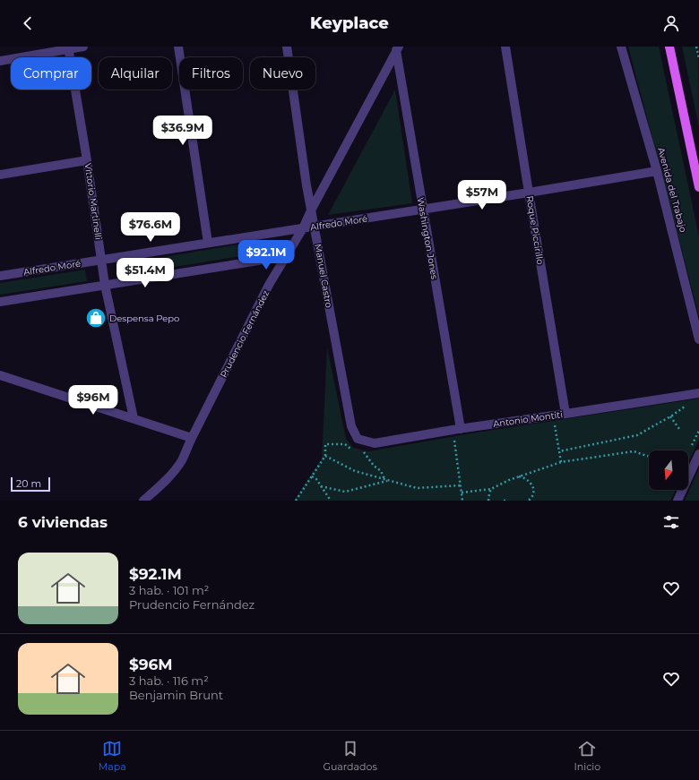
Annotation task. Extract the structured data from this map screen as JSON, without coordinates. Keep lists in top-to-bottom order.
{
  "streets": {
    "street": [
      "Avenida del Trabajo",
      "Vittorio Martinelli",
      "Alfredo Moré",
      "Roque Piccirillo",
      "Washington Jones",
      "Manuel Castro",
      "Prudencio Fernández",
      "Antonio Montiti"
    ]
  },
  "crossings": [
    ["Avenida del Trabajo", "Alfredo Moré"],
    ["Vittorio Martinelli", "Alfredo Moré"],
    ["Alfredo Moré", "Roque Piccirillo"],
    ["Alfredo Moré", "Washington Jones"],
    ["Alfredo Moré", "Manuel Castro"],
    ["Alfredo Moré", "Prudencio Fernández"],
    ["Roque Piccirillo", "Antonio Montiti"],
    ["Washington Jones", "Prudencio Fernández"],
    ["Washington Jones", "Antonio Montiti"],
    ["Manuel Castro", "Prudencio Fernández"],
    ["Manuel Castro", "Antonio Montiti"]
  ],
  "places": {
    "shop": ["Despensa Pepo"]
  },
  "scale_bar": "20 m",
  "north": "bottom",
  "page": {
    "header": "Keyplace",
    "chip": [
      "Comprar",
      "Alquilar",
      "Filtros",
      "Nuevo"
    ],
    "price": [
      "$36.9M",
      "$57M",
      "$76.6M",
      "$92.1M",
      "$51.4M",
      "$96M"
    ],
    "scale": "20 m",
    "heading": "6 viviendas",
    "list": [
      {
        "name": "$92.1M",
        "note": "3 hab. · 101 m² · Prudencio Fernández"
      },
      {
        "name": "$96M",
        "note": "3 hab. · 116 m² · Benjamin Brunt"
      }
    ],
    "tabs": ["Mapa", "Guardados", "Inicio"]
  }
}
